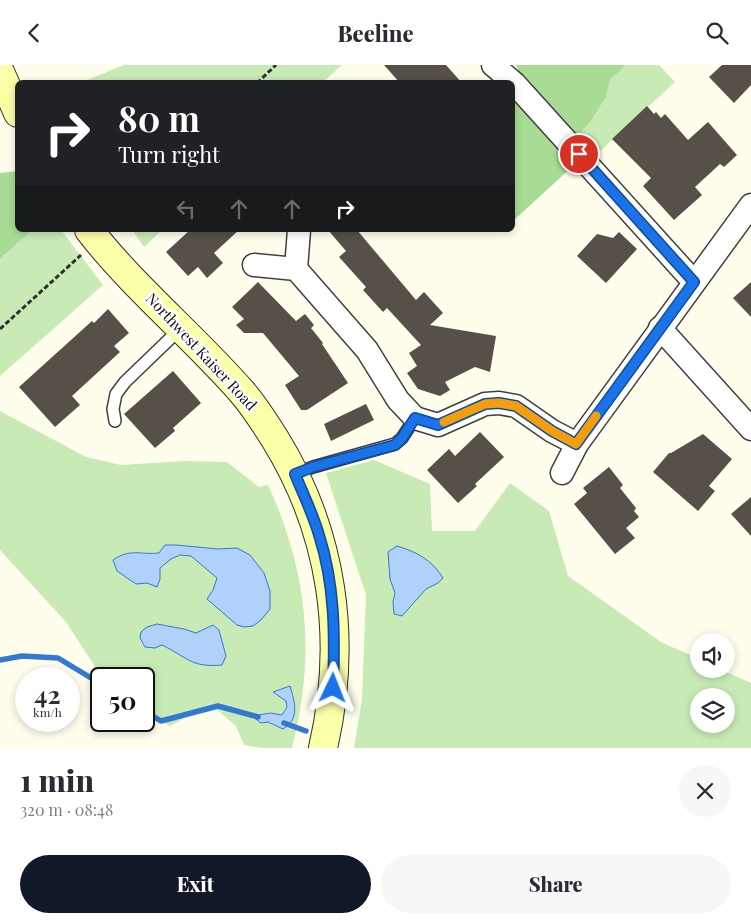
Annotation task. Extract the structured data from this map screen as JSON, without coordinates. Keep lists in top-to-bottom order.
{
  "streets": {
    "main road": ["Northwest Kaiser Road"]
  },
  "page": {
    "header": "Beeline",
    "turn": ["80 m", "Turn right"],
    "speed": "42 km/h",
    "limit": "50",
    "heading": ["1 min", "320 m · 08:48"],
    "buttons": ["Exit", "Share"]
  }
}
